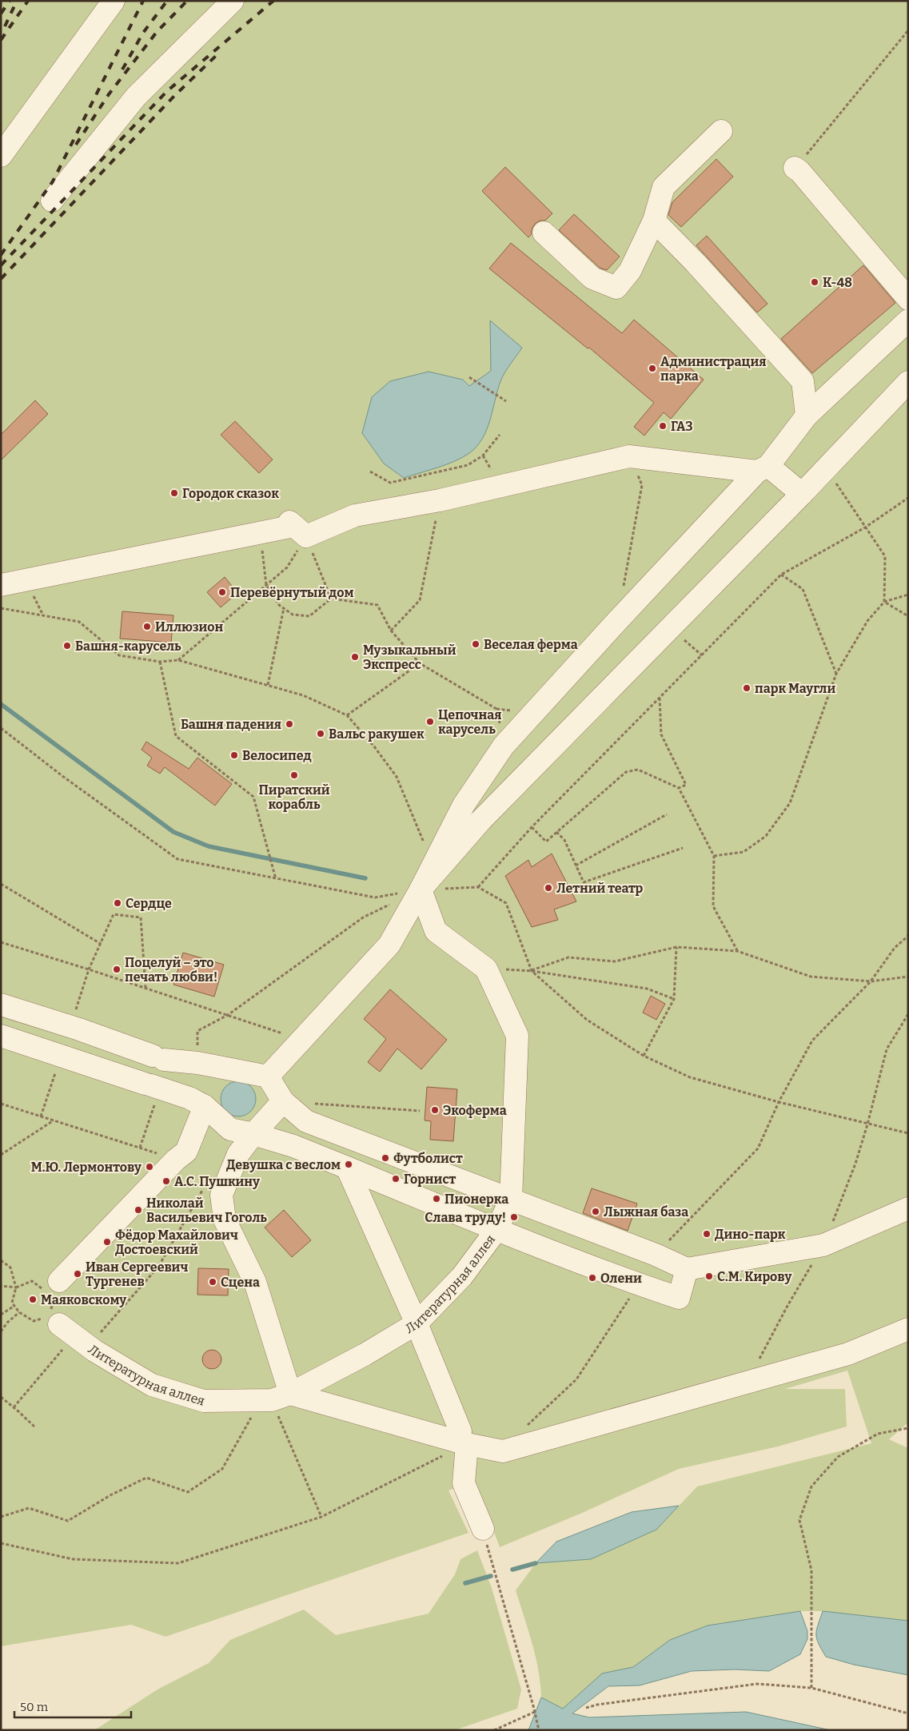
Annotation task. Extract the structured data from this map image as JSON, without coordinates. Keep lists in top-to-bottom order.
{
  "streets": {
    "street": ["Литературная аллея"]
  },
  "places": [
    "К-48",
    "Администрация парка",
    "ГАЗ",
    "Городок сказок",
    "Перевёрнутый дом",
    "Иллюзион",
    "Веселая ферма",
    "Башня-карусель",
    "Музыкальный Экспресс",
    "парк Маугли",
    "Цепочная карусель",
    "Башня падения",
    "Вальс ракушек",
    "Велосипед",
    "Пиратский корабль",
    "Летний театр",
    "Сердце",
    "Поцелуй – это печать любви!",
    "Экоферма",
    "Футболист",
    "Девушка с веслом",
    "М.Ю. Лермонтову",
    "Горнист",
    "А.С. Пушкину",
    "Пионерка",
    "Николай Васильевич Гоголь",
    "Лыжная база",
    "Слава труду!",
    "Дино-парк",
    "Фёдор Махайлович Достоевский",
    "Иван Сергеевич Тургенев",
    "С.М. Кирову",
    "Олени",
    "Сцена",
    "Маяковскому"
  ],
  "scale_bar": "50 m"
}
